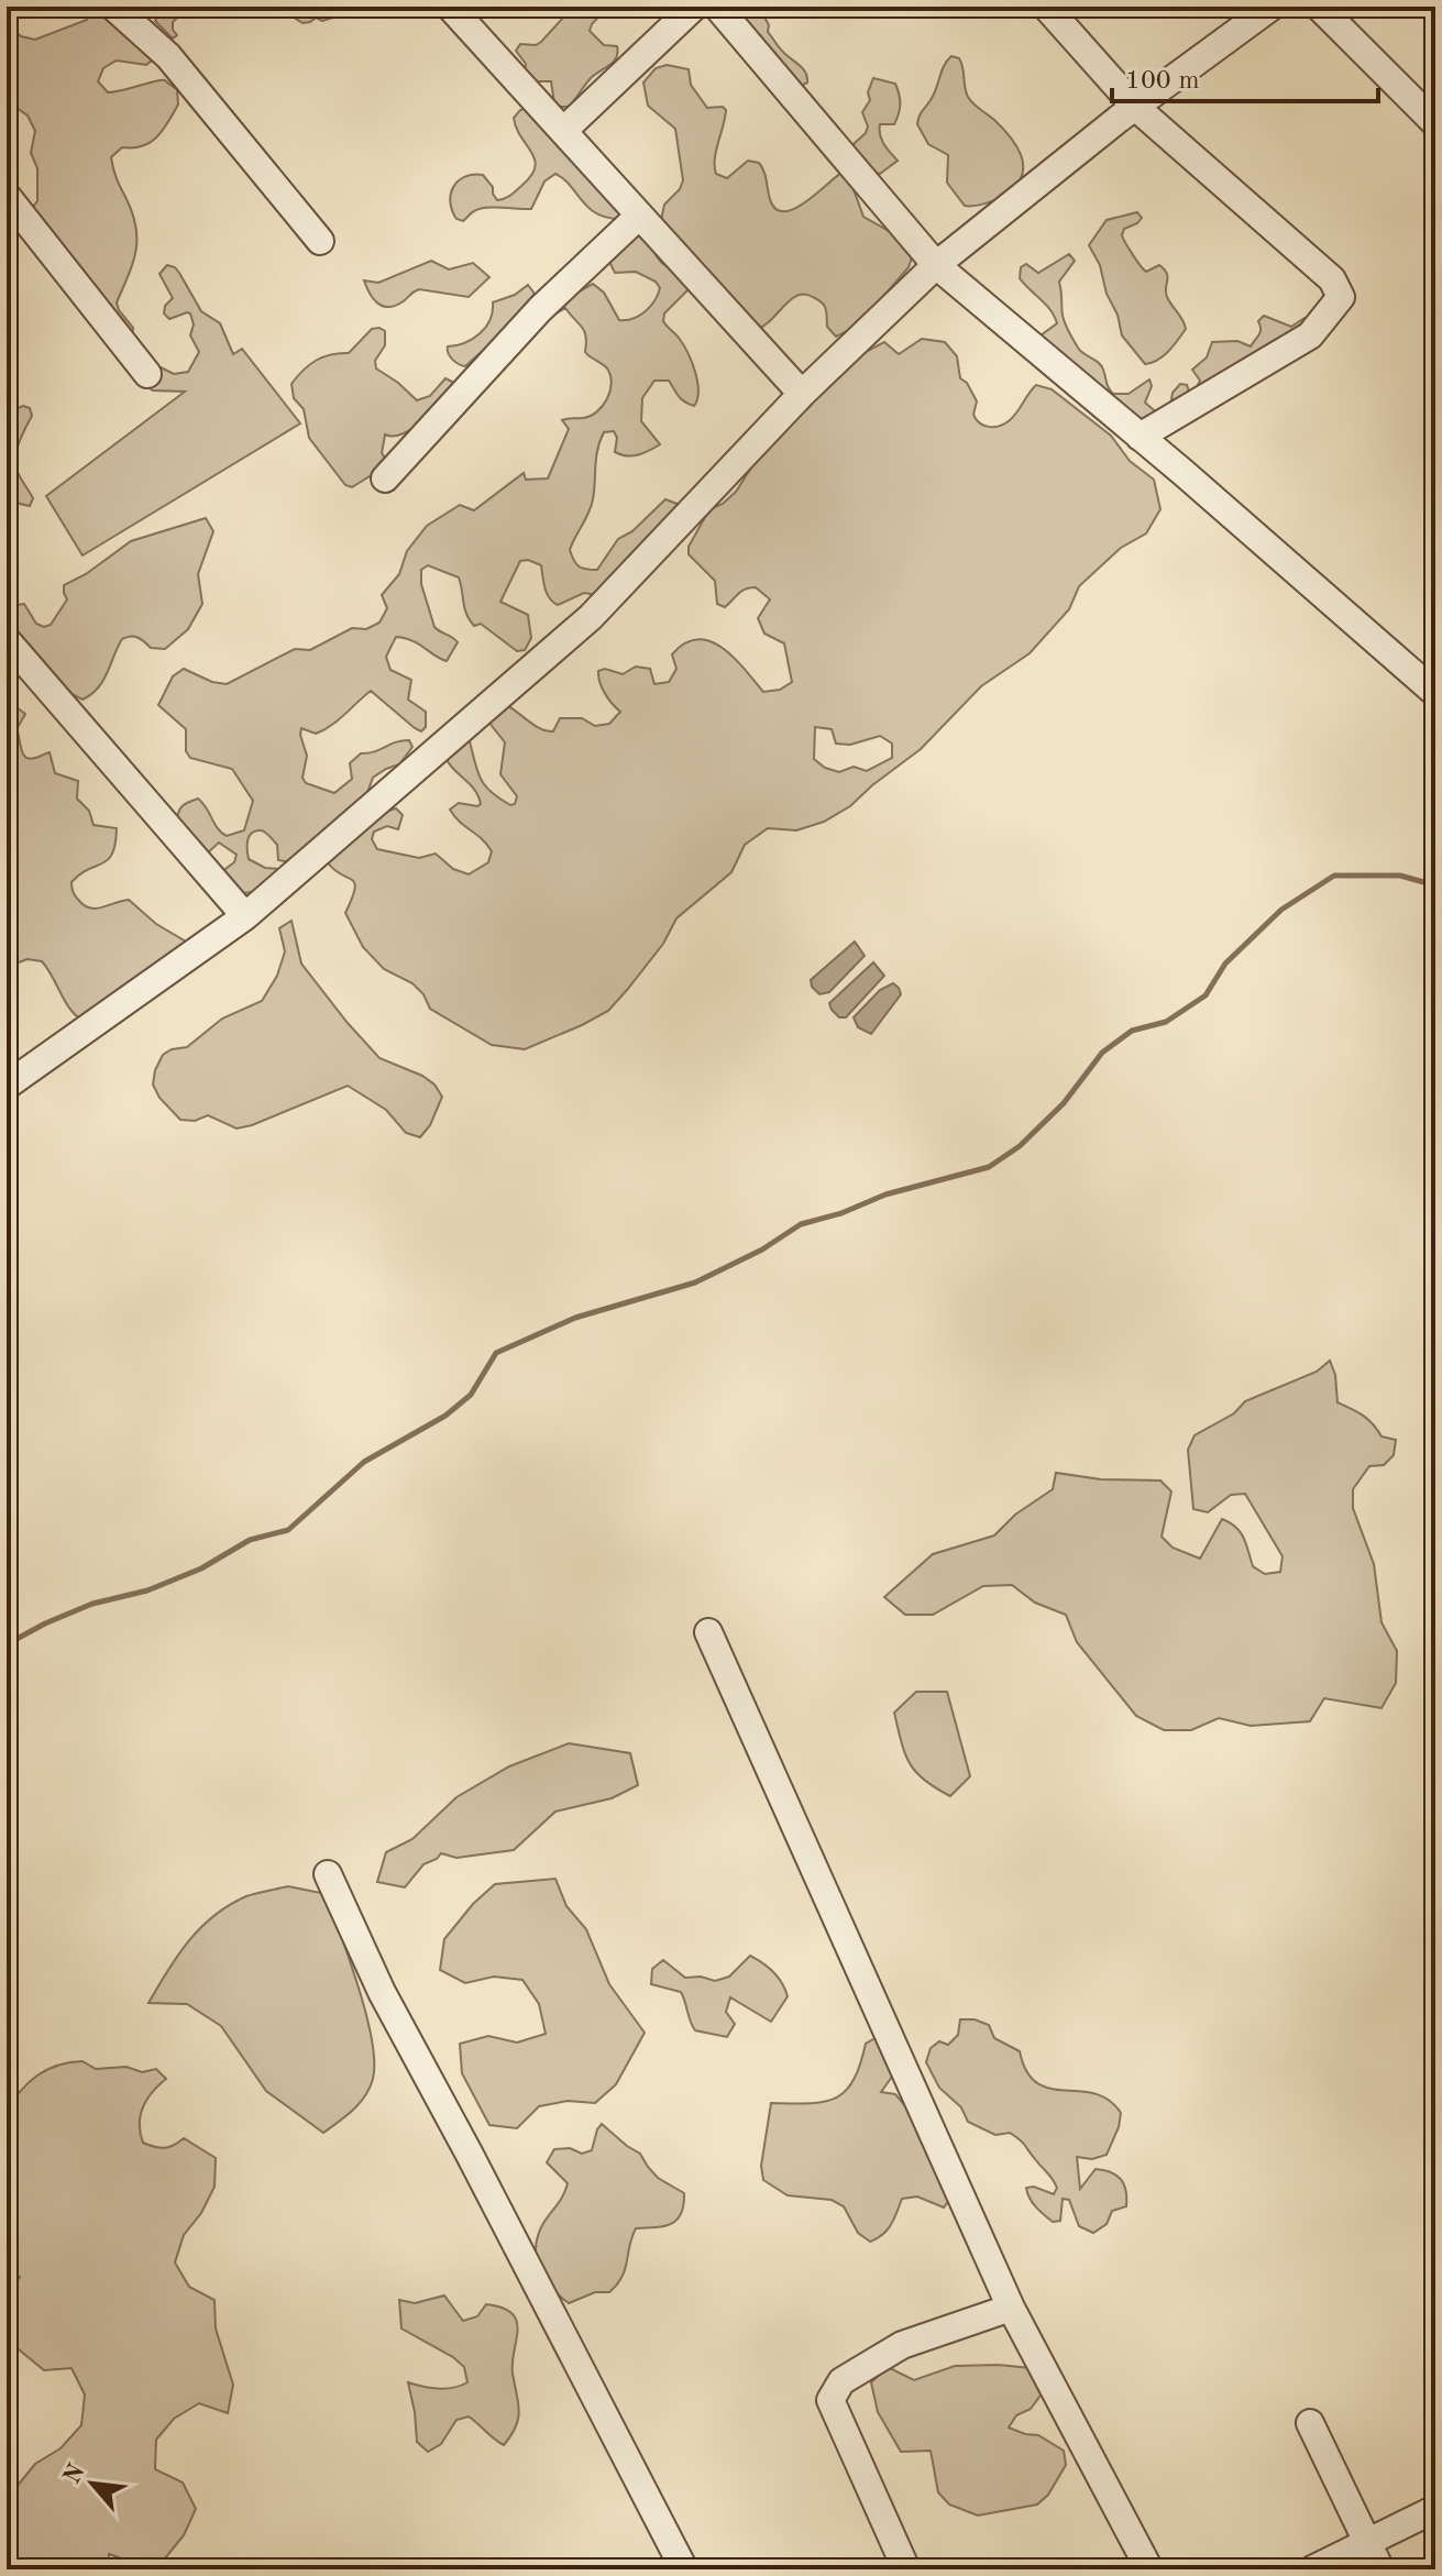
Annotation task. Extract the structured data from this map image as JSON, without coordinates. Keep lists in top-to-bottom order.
{
  "scale_bar": "100 m",
  "north": "top left"
}
